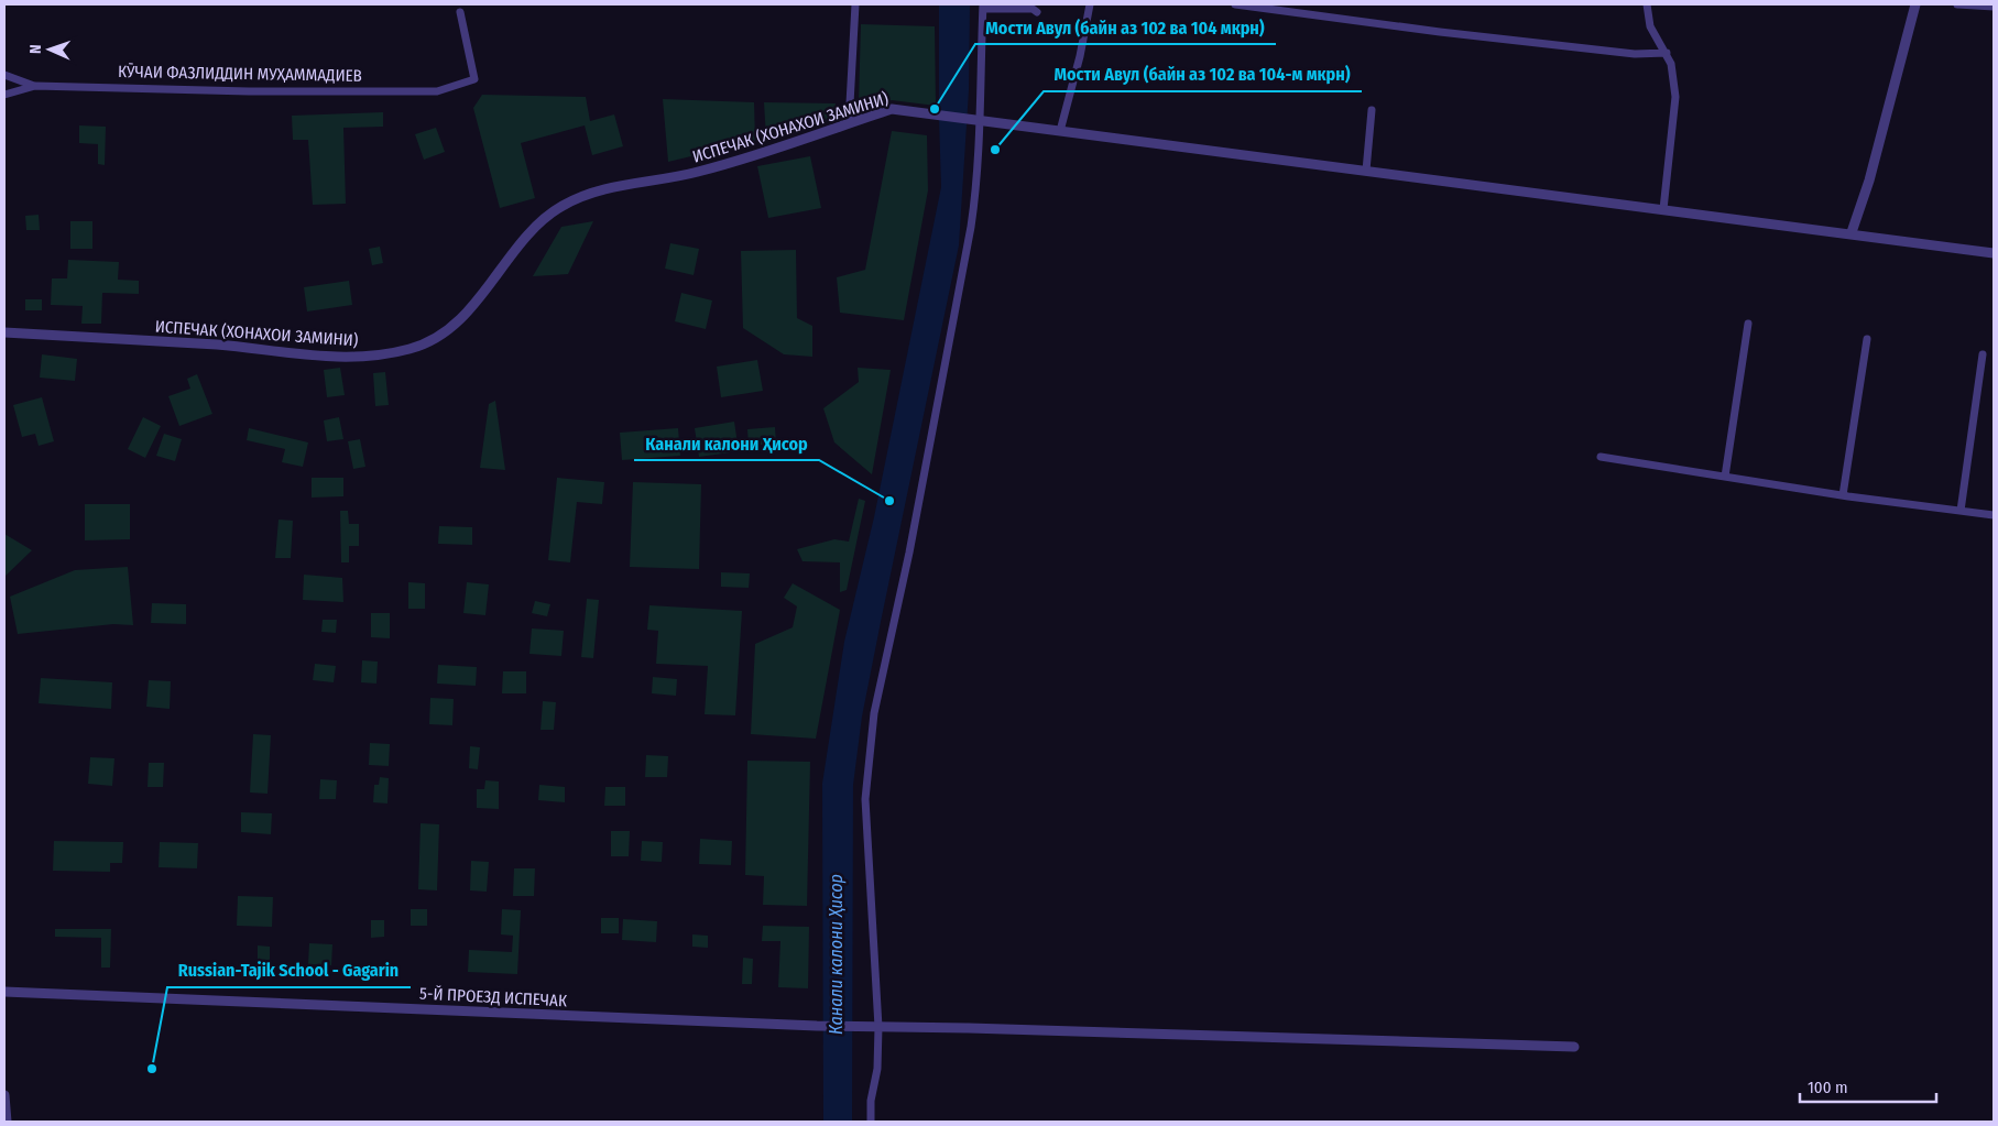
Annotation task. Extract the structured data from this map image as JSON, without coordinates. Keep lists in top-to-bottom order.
{
  "streets": {
    "street": ["КӮЧАИ ФАЗЛИДДИН МУҲАММАДИЕВ", "ИСПЕЧАК (ХОНАХОИ ЗАМИНИ)", "5-Й ПРОЕЗД ИСПЕЧАК"]
  },
  "water": ["Канали калони Ҳисор"],
  "places": [
    "Мости Авул (байн аз 102 ва 104 мкрн)",
    "Мости Авул (байн аз 102 ва 104-м мкрн)",
    "Канали калони Ҳисор",
    "Russian-Tajik School - Gagarin"
  ],
  "scale_bar": "100 m",
  "north": "left"
}
